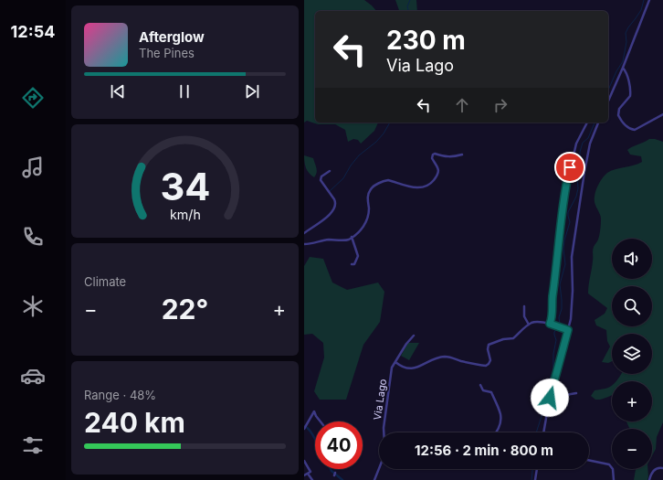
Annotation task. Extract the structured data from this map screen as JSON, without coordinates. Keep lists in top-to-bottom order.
{
  "streets": {
    "street": ["Via Lago"]
  },
  "page": {
    "tabs": "12:54",
    "turn": ["230 m", "Via Lago"],
    "song": ["Afterglow", "The Pines"],
    "map_buttons": ["+", "−"],
    "tile": [
      "Climate",
      ["Range · 48%", "240 km"]
    ],
    "heat": ["−", "22°", "+"],
    "limit": "40",
    "trip": "12:56 · 2 min · 800 m",
    "gauge": ["34", "km/h"]
  }
}
